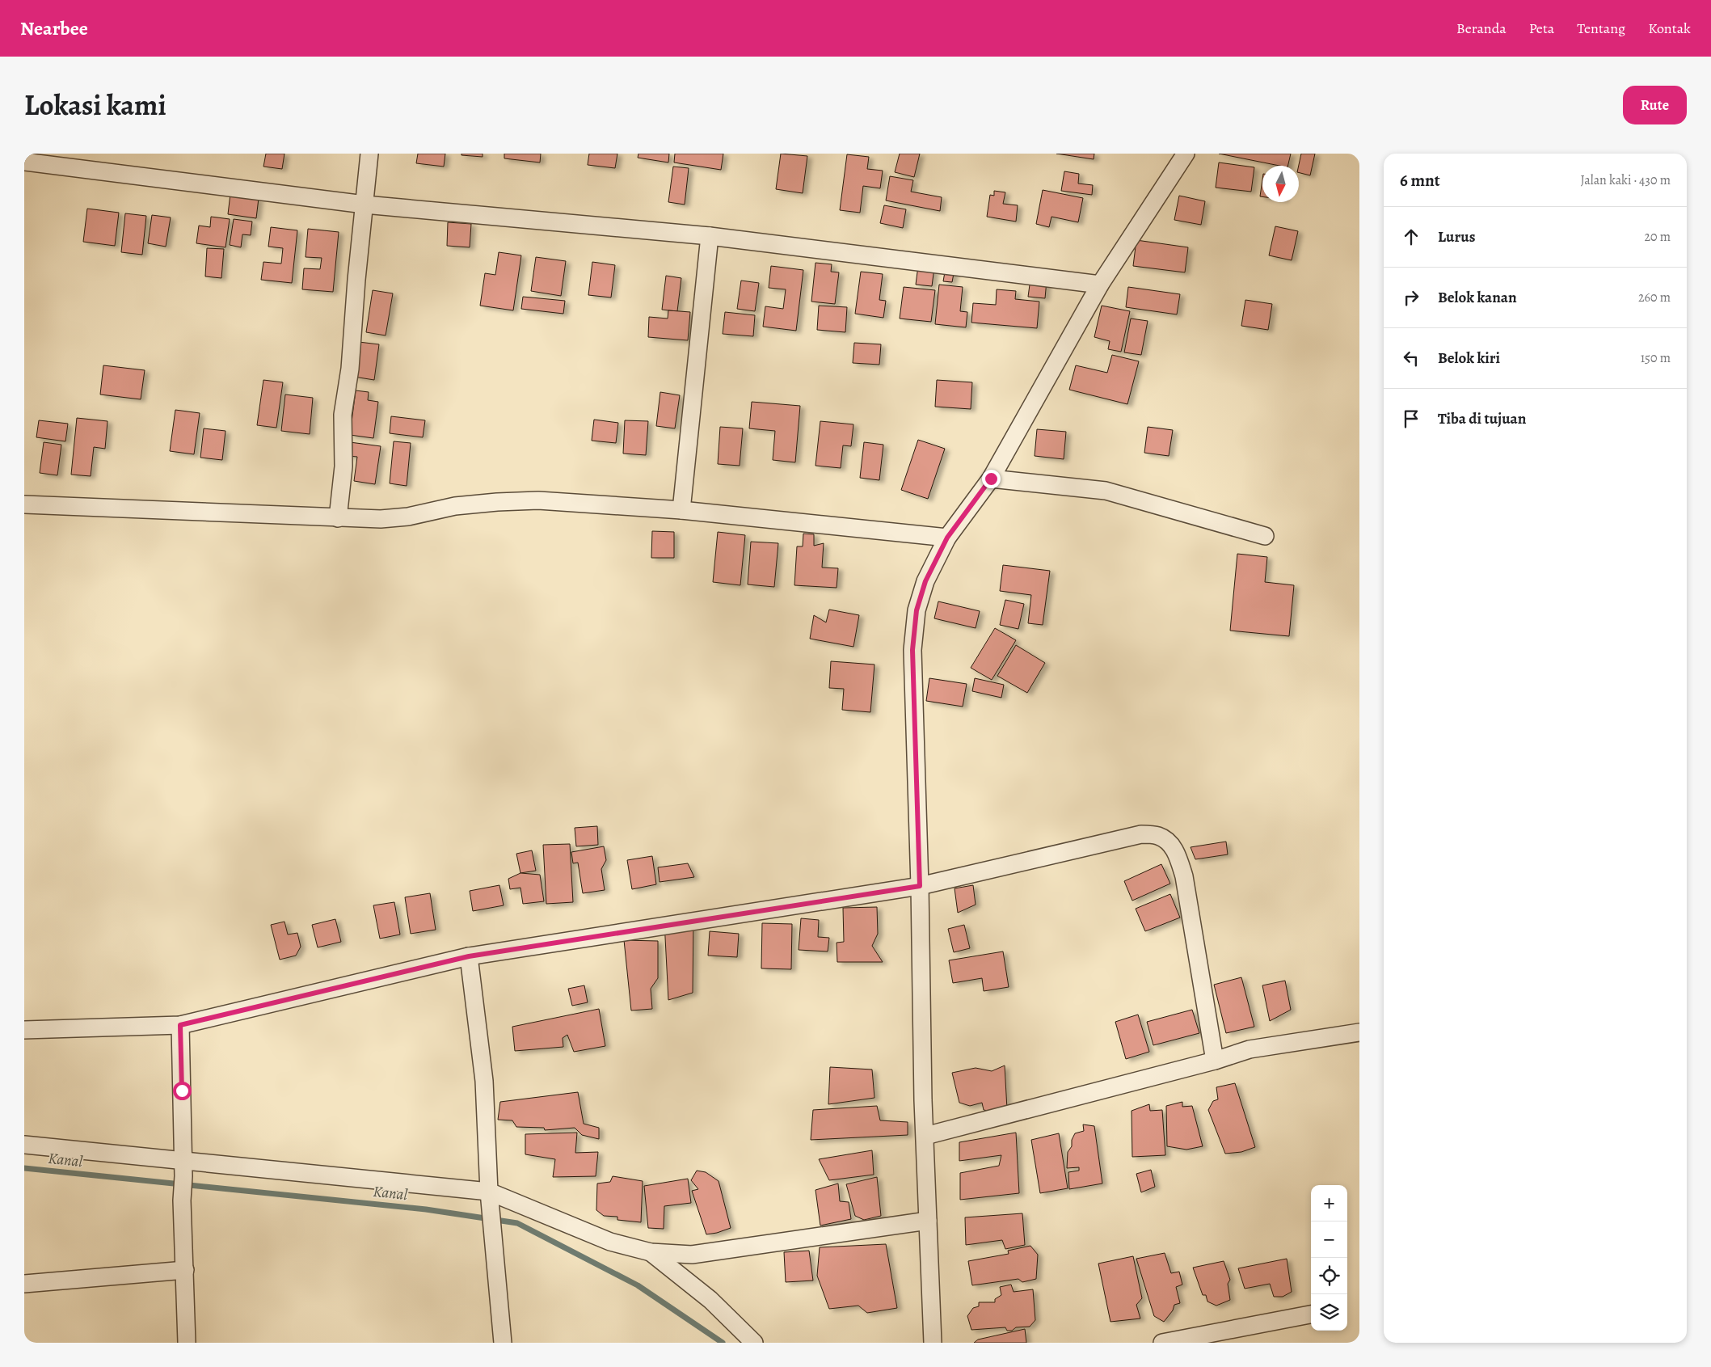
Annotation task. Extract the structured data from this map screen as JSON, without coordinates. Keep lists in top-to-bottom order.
{
  "water": ["Kanal"],
  "north": "bottom",
  "page": {
    "header": "Nearbee",
    "nav": [
      "Beranda",
      "Peta",
      "Tentang",
      "Kontak"
    ],
    "title": "Lokasi kami",
    "buttons": "Rute",
    "heading": ["6 mnt", "Jalan kaki · 430 m"],
    "list": [
      ["Lurus", "20 m"],
      ["Belok kanan", "260 m"],
      ["Belok kiri", "150 m"],
      "Tiba di tujuan"
    ],
    "map_buttons": ["+", "−"]
  }
}
